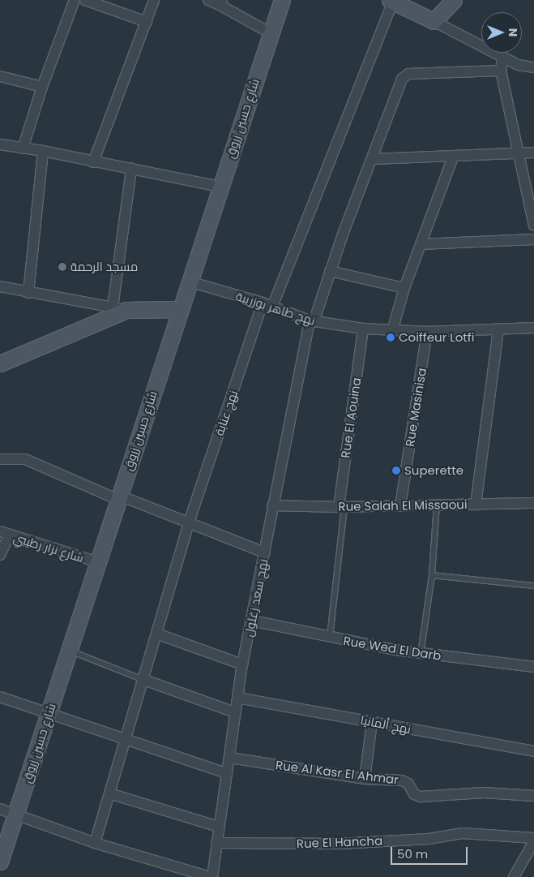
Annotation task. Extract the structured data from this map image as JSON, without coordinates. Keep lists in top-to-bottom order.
{
  "streets": {
    "street": [
      "شارع حسين زروق",
      "نهج طاهر بوزريبة",
      "Rue Masinisa",
      "نهج عنابة",
      "Rue El Aouina",
      "Rue Salah El Missaoui",
      "شارع نزار رطيبي",
      "نهج سعد زغلول",
      "Rue Wed El Darb",
      "نهج ألمانيا",
      "Rue Al Kasr El Ahmar",
      "Rue El Hancha"
    ]
  },
  "crossings": [
    ["شارع حسين زروق", "نهج طاهر بوزريبة"],
    ["شارع حسين زروق", "شارع نزار رطيبي"],
    ["نهج طاهر بوزريبة", "Rue Masinisa"],
    ["نهج طاهر بوزريبة", "نهج عنابة"],
    ["نهج طاهر بوزريبة", "Rue El Aouina"],
    ["نهج طاهر بوزريبة", "نهج سعد زغلول"],
    ["Rue Masinisa", "Rue Salah El Missaoui"],
    ["Rue El Aouina", "Rue Salah El Missaoui"],
    ["Rue Salah El Missaoui", "نهج سعد زغلول"],
    ["نهج سعد زغلول", "Rue Wed El Darb"],
    ["نهج سعد زغلول", "نهج ألمانيا"],
    ["نهج سعد زغلول", "Rue Al Kasr El Ahmar"],
    ["نهج سعد زغلول", "Rue El Hancha"]
  ],
  "places": ["مسجد الرحمة", "Coiffeur Lotfi", "Superette"],
  "scale_bar": "50 m",
  "north": "right"
}
